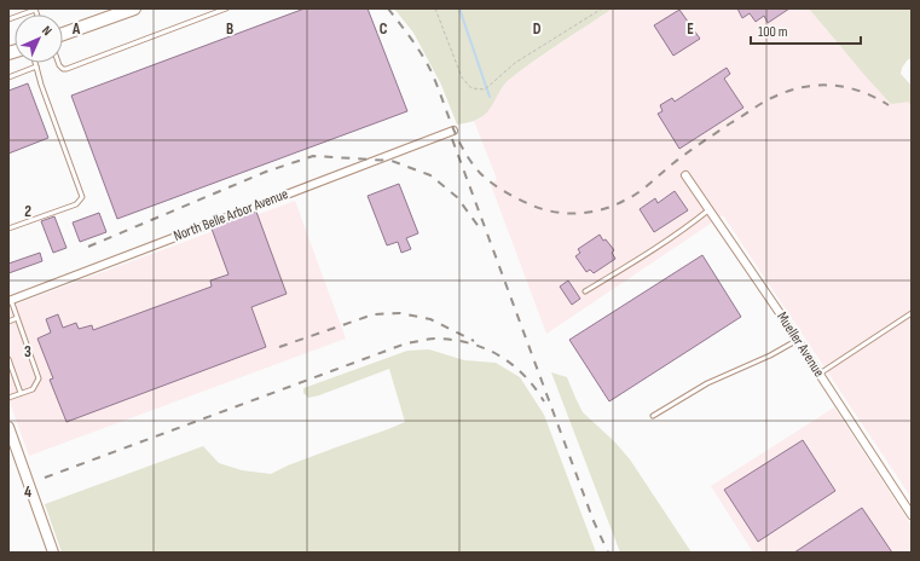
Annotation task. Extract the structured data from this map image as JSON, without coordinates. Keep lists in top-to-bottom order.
{
  "streets": {
    "street": ["North Belle Arbor Avenue", "Mueller Avenue"]
  },
  "scale_bar": "100 m",
  "north": "top right",
  "grid": {
    "columns": [
      "A",
      "B",
      "C",
      "D",
      "E"
    ],
    "rows": ["2", "3", "4"]
  }
}
